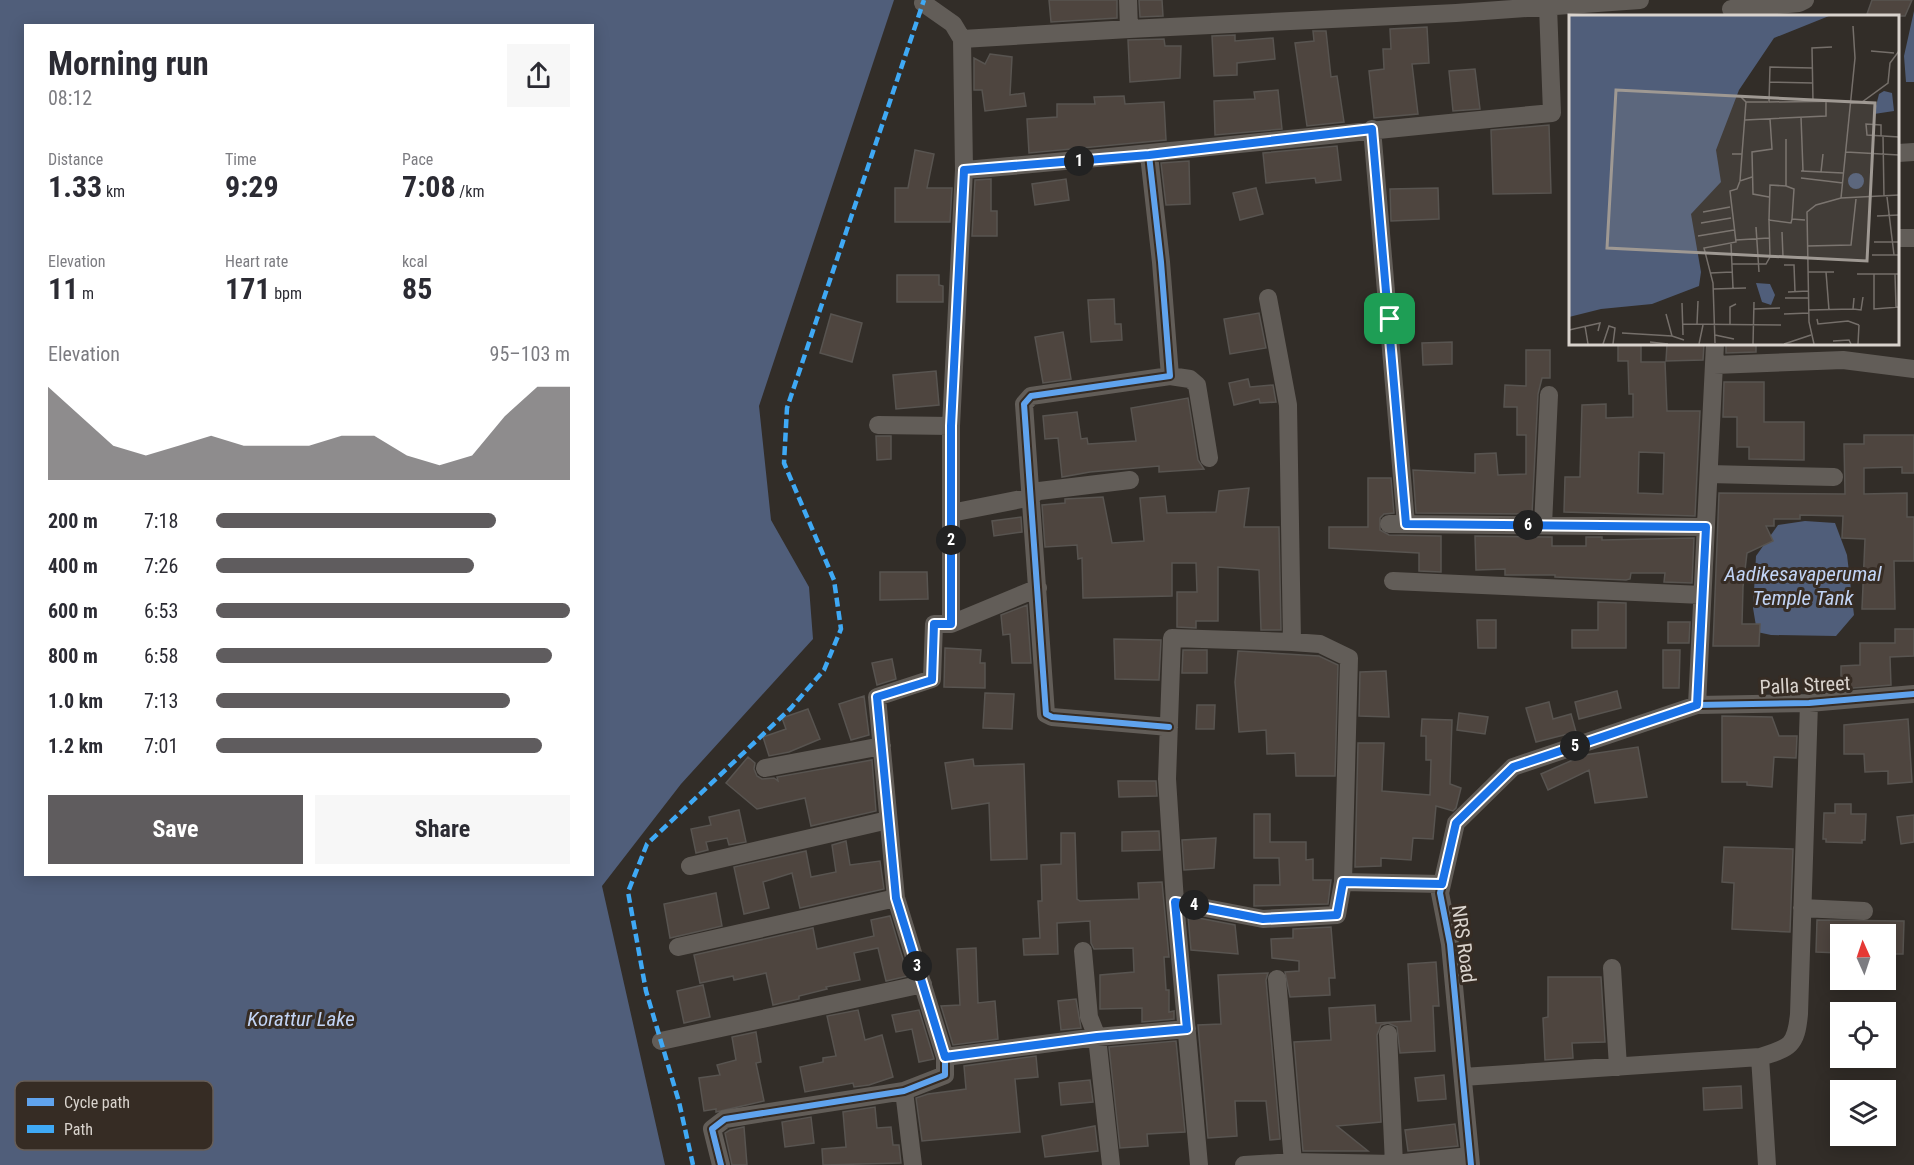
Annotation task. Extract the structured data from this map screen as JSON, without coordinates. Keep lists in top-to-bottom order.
{
  "streets": {
    "street": ["Palla Street", "NRS Road"]
  },
  "crossings": [
    ["Palla Street", "NRS Road"]
  ],
  "water": ["Aadikesavaperumal Temple Tank", "Korattur Lake"],
  "legend": ["Cycle path", "Path"],
  "north": "top",
  "page": {
    "heading": ["Morning run", "08:12"],
    "stats": [
      ["Distance", "1.33 km"],
      ["Time", "9:29"],
      ["Pace", "7:08 /km"],
      ["Elevation", "11 m"],
      ["Heart rate", "171 bpm"],
      ["kcal", "85"]
    ],
    "pins": [
      "1",
      "6",
      "2",
      "5",
      "4",
      "3"
    ],
    "chart": ["Elevation", "95–103 m"],
    "list": [
      {
        "name": "200 m",
        "note": "7:18"
      },
      {
        "name": "400 m",
        "note": "7:26"
      },
      {
        "name": "600 m",
        "note": "6:53"
      },
      {
        "name": "800 m",
        "note": "6:58"
      },
      {
        "name": "1.0 km",
        "note": "7:13"
      },
      {
        "name": "1.2 km",
        "note": "7:01"
      }
    ],
    "buttons": ["Save", "Share"]
  }
}
